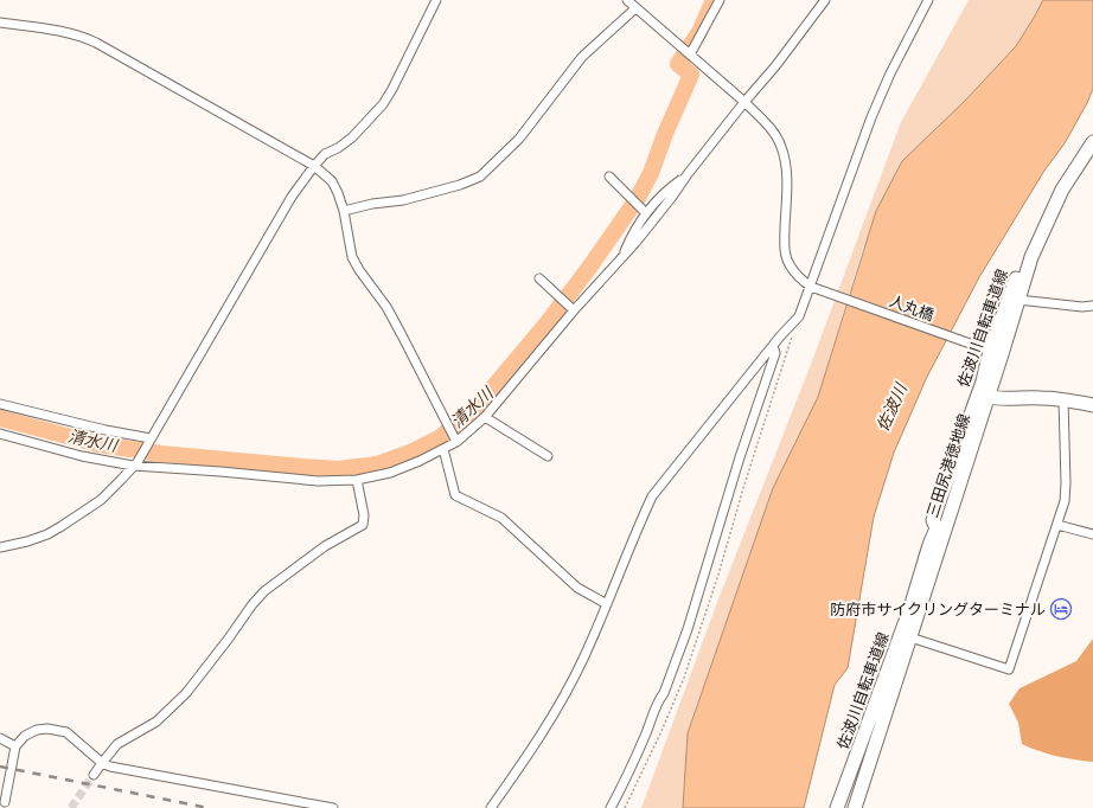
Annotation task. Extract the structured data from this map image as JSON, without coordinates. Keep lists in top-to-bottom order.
{
  "streets": {
    "main road": ["佐波川自転車道線", "三田尻港徳地線"],
    "street": ["人丸橋"]
  },
  "crossings": [
    ["人丸橋", "佐波川自転車道線"],
    ["佐波川自転車道線", "三田尻港徳地線"]
  ],
  "water": ["清水川", "佐波川"],
  "places": {
    "hotel": ["防府市サイクリングターミナル"]
  }
}
